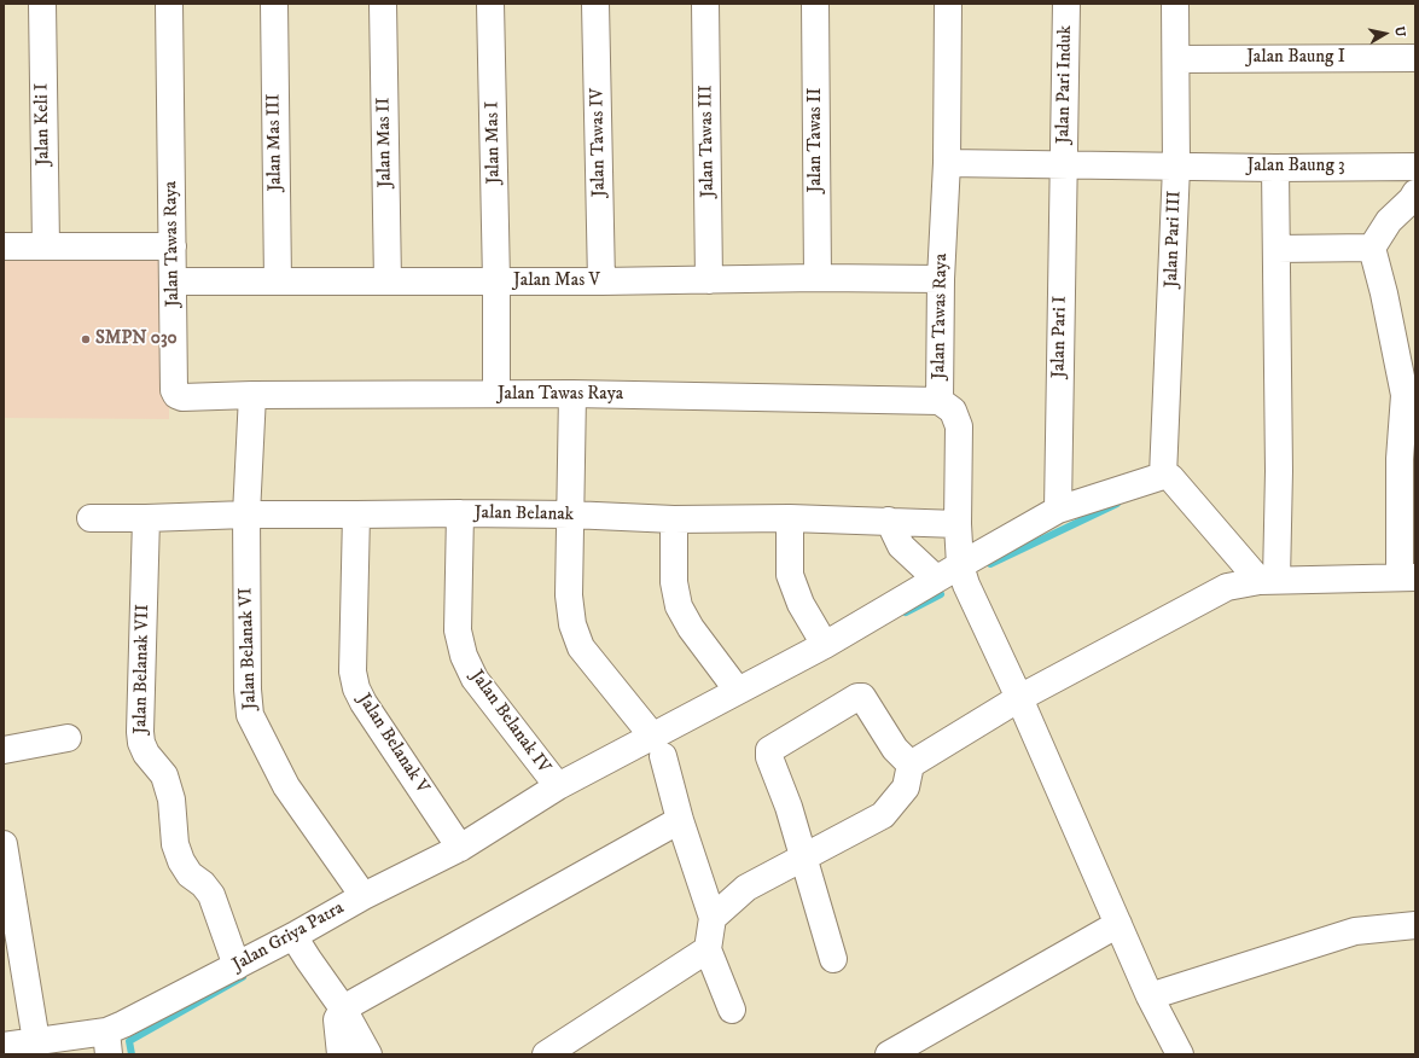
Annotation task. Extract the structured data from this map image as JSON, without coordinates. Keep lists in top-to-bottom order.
{
  "streets": {
    "street": [
      "Jalan Baung I",
      "Jalan Pari Induk",
      "Jalan Keli I",
      "Jalan Tawas II",
      "Jalan Tawas III",
      "Jalan Mas III",
      "Jalan Mas II",
      "Jalan Mas I",
      "Jalan Tawas IV",
      "Jalan Baung 3",
      "Jalan Pari III",
      "Jalan Tawas Raya",
      "Jalan Mas V",
      "Jalan Pari I",
      "Jalan Belanak",
      "Jalan Belanak VI",
      "Jalan Belanak VII",
      "Jalan Belanak IV",
      "Jalan Belanak V",
      "Jalan Griya Patra"
    ]
  },
  "crossings": [
    ["Jalan Baung I", "Jalan Pari III"],
    ["Jalan Pari Induk", "Jalan Baung 3"],
    ["Jalan Pari Induk", "Jalan Pari I"],
    ["Jalan Tawas II", "Jalan Mas V"],
    ["Jalan Tawas III", "Jalan Mas V"],
    ["Jalan Mas III", "Jalan Mas V"],
    ["Jalan Mas II", "Jalan Mas V"],
    ["Jalan Mas I", "Jalan Tawas Raya"],
    ["Jalan Mas I", "Jalan Mas V"],
    ["Jalan Tawas IV", "Jalan Mas V"],
    ["Jalan Baung 3", "Jalan Pari III"],
    ["Jalan Baung 3", "Jalan Tawas Raya"],
    ["Jalan Baung 3", "Jalan Pari I"],
    ["Jalan Pari III", "Jalan Griya Patra"],
    ["Jalan Tawas Raya", "Jalan Mas V"],
    ["Jalan Tawas Raya", "Jalan Belanak VI"],
    ["Jalan Pari I", "Jalan Griya Patra"],
    ["Jalan Belanak", "Jalan Belanak VI"],
    ["Jalan Belanak", "Jalan Belanak VII"],
    ["Jalan Belanak", "Jalan Belanak IV"],
    ["Jalan Belanak", "Jalan Belanak V"],
    ["Jalan Belanak VI", "Jalan Griya Patra"],
    ["Jalan Belanak VII", "Jalan Griya Patra"],
    ["Jalan Belanak IV", "Jalan Griya Patra"],
    ["Jalan Belanak V", "Jalan Griya Patra"]
  ],
  "places": ["SMPN 030"],
  "north": "right"
}
